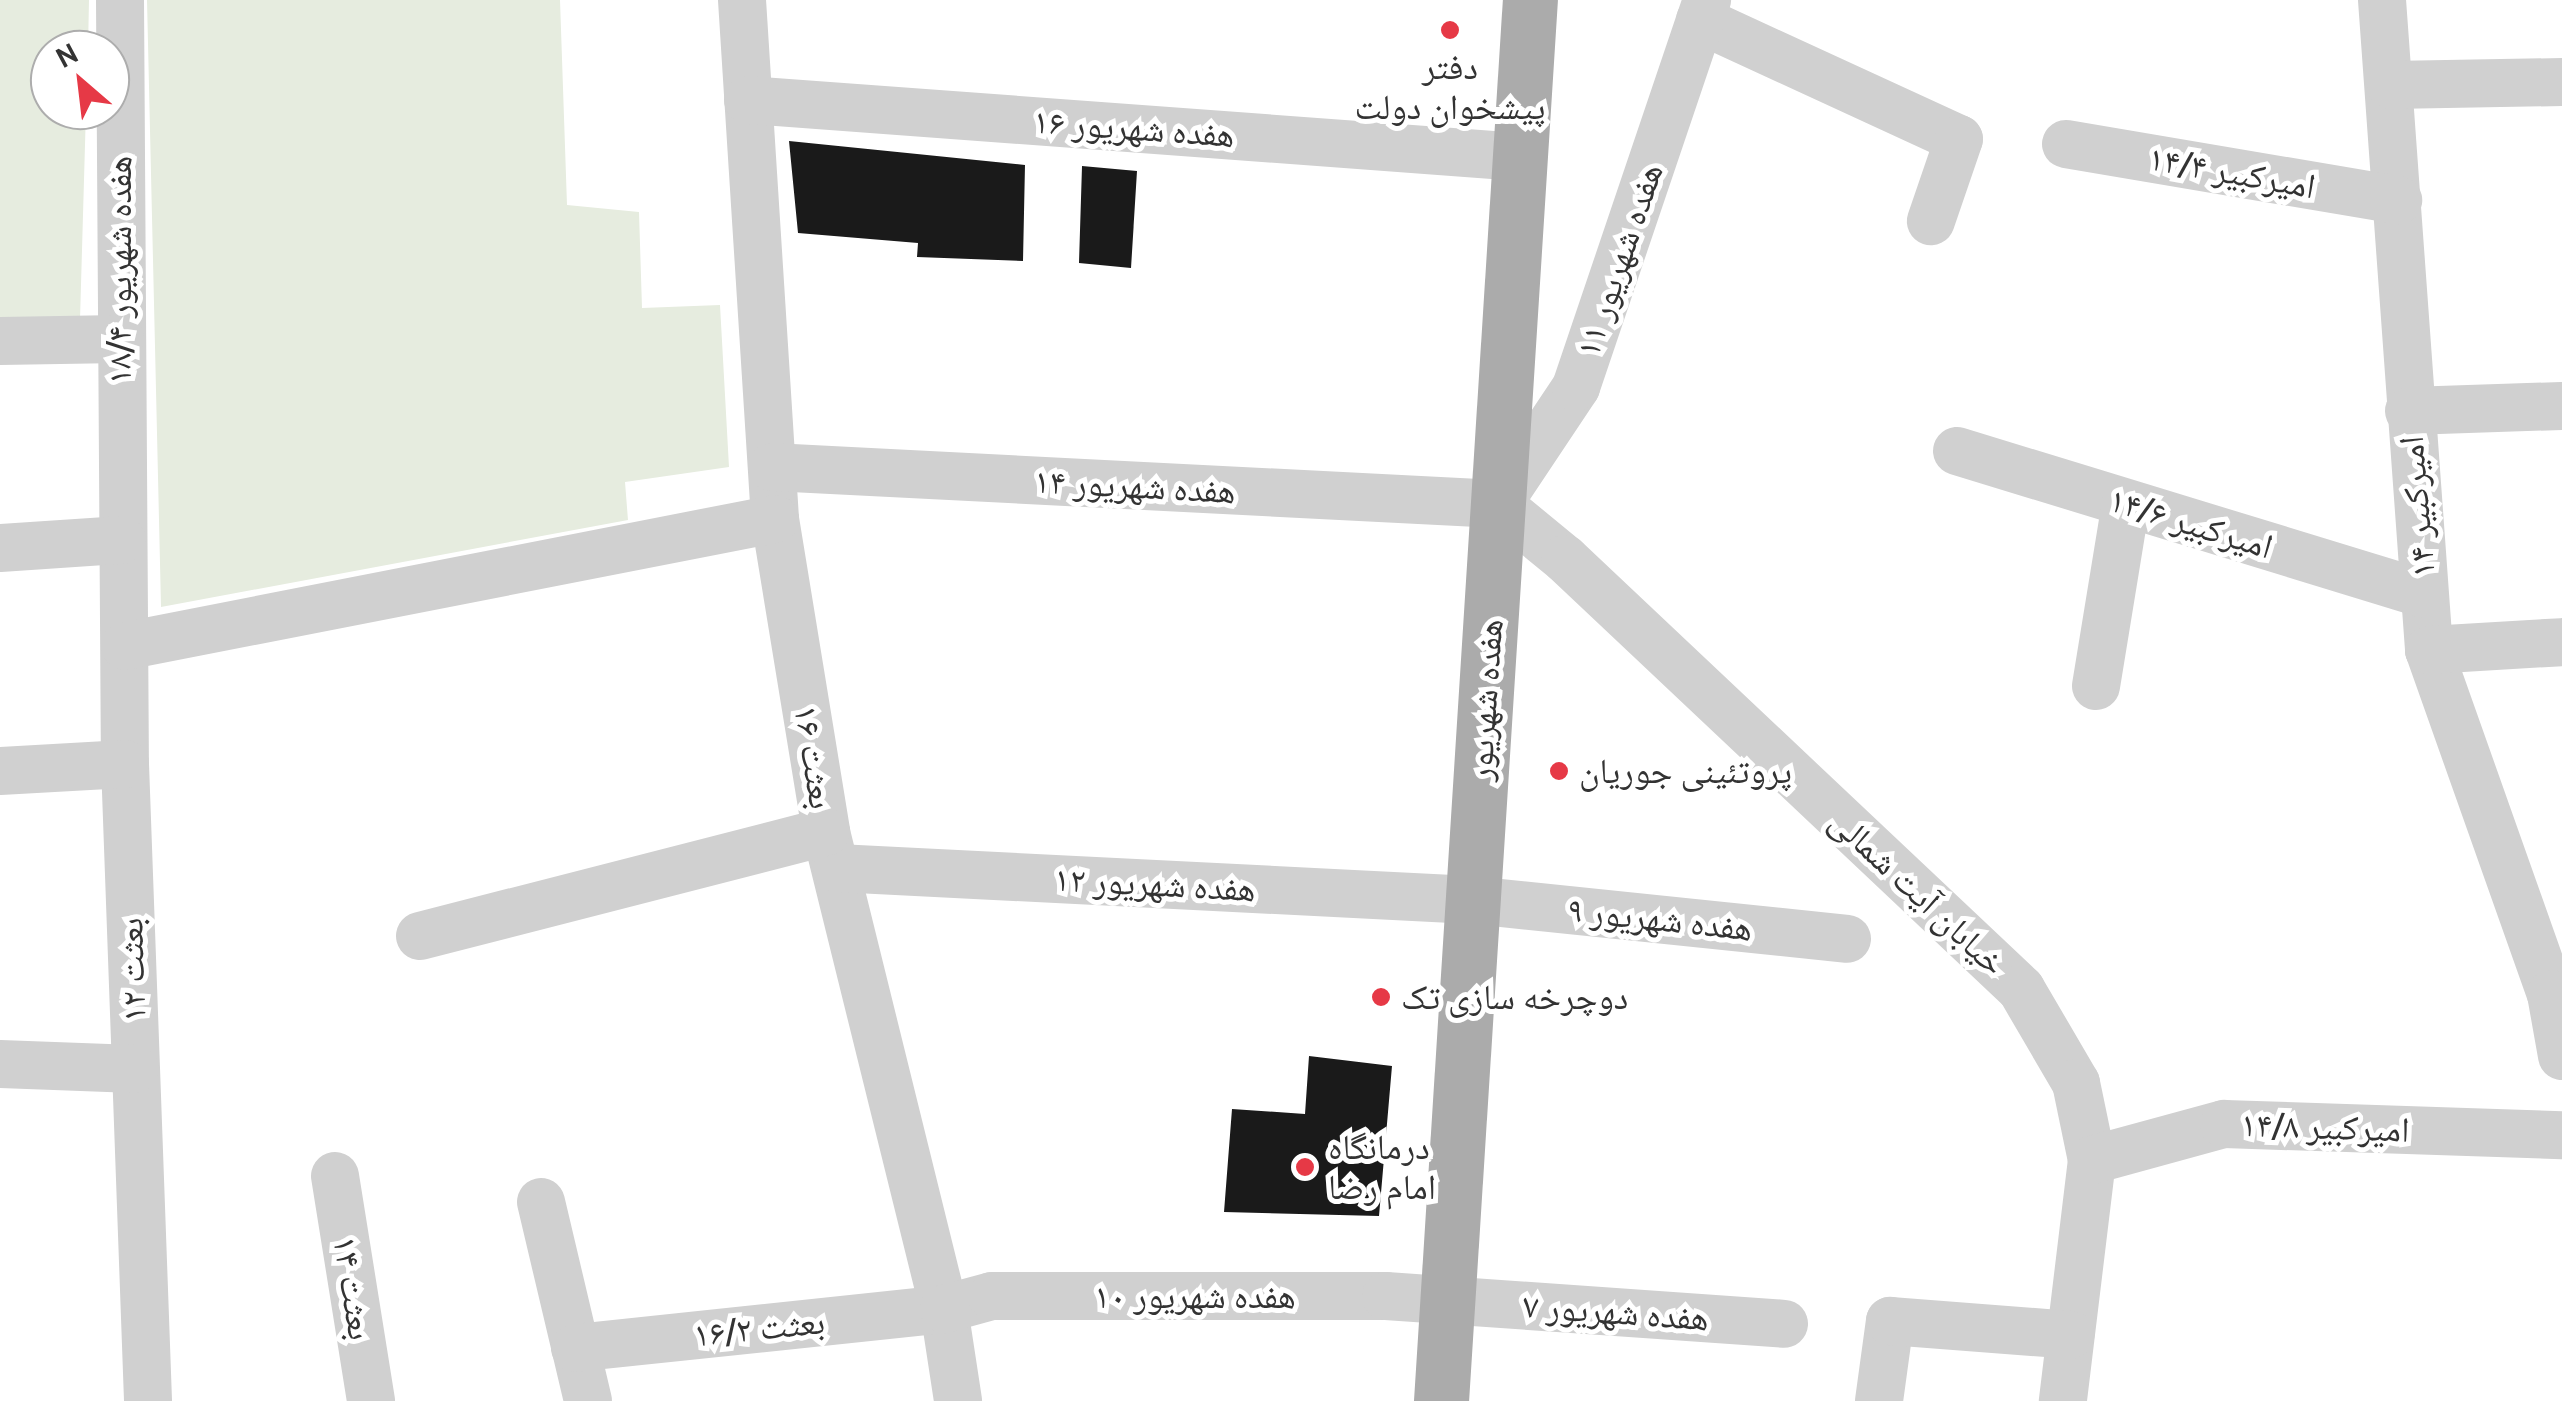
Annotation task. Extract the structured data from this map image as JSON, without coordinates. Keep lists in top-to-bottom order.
{
  "streets": {
    "main road": ["هفده شهریور"],
    "street": [
      "هفده شهریور ۱۶",
      "امیرکبیر ۱۴/۴",
      "هفده شهریور ۱۱",
      "هفده شهریور ۱۸/۴",
      "هفده شهریور ۱۴",
      "امیرکبیر ۱۴",
      "امیرکبیر ۱۴/۶",
      "بعثت ۱۶",
      "هفده شهریور ۱۲",
      "خیابان آیت شمالی",
      "هفده شهریور ۹",
      "بعثت ۱۲",
      "امیرکبیر ۱۴/۸",
      "بعثت ۱۴",
      "هفده شهریور ۱۰",
      "هفده شهریور ۷",
      "بعثت ۱۶/۲"
    ]
  },
  "crossings": [
    ["هفده شهریور ۱۶", "هفده شهریور"],
    ["هفده شهریور ۱۶", "بعثت ۱۶"],
    ["امیرکبیر ۱۴/۴", "امیرکبیر ۱۴"],
    ["هفده شهریور ۱۱", "هفده شهریور ۱۴"],
    ["هفده شهریور ۱۱", "هفده شهریور"],
    ["هفده شهریور ۱۱", "خیابان آیت شمالی"],
    ["هفده شهریور ۱۸/۴", "بعثت ۱۲"],
    ["هفده شهریور ۱۴", "هفده شهریور"],
    ["هفده شهریور ۱۴", "بعثت ۱۶"],
    ["هفده شهریور ۱۴", "خیابان آیت شمالی"],
    ["امیرکبیر ۱۴", "امیرکبیر ۱۴/۶"],
    ["هفده شهریور", "هفده شهریور ۱۲"],
    ["هفده شهریور", "خیابان آیت شمالی"],
    ["هفده شهریور", "هفده شهریور ۹"],
    ["هفده شهریور", "هفده شهریور ۱۰"],
    ["هفده شهریور", "هفده شهریور ۷"],
    ["بعثت ۱۶", "هفده شهریور ۱۲"],
    ["بعثت ۱۶", "هفده شهریور ۱۰"],
    ["بعثت ۱۶", "بعثت ۱۶/۲"],
    ["هفده شهریور ۱۲", "هفده شهریور ۹"],
    ["خیابان آیت شمالی", "امیرکبیر ۱۴/۸"],
    ["هفده شهریور ۱۰", "هفده شهریور ۷"],
    ["هفده شهریور ۱۰", "بعثت ۱۶/۲"]
  ],
  "places": [
    "دفتر پیشخوان دولت",
    "پروتئینی جوریان",
    "دوچرخه سازی تک",
    "درمانگاه امام رضا"
  ],
  "north": "top left"
}
